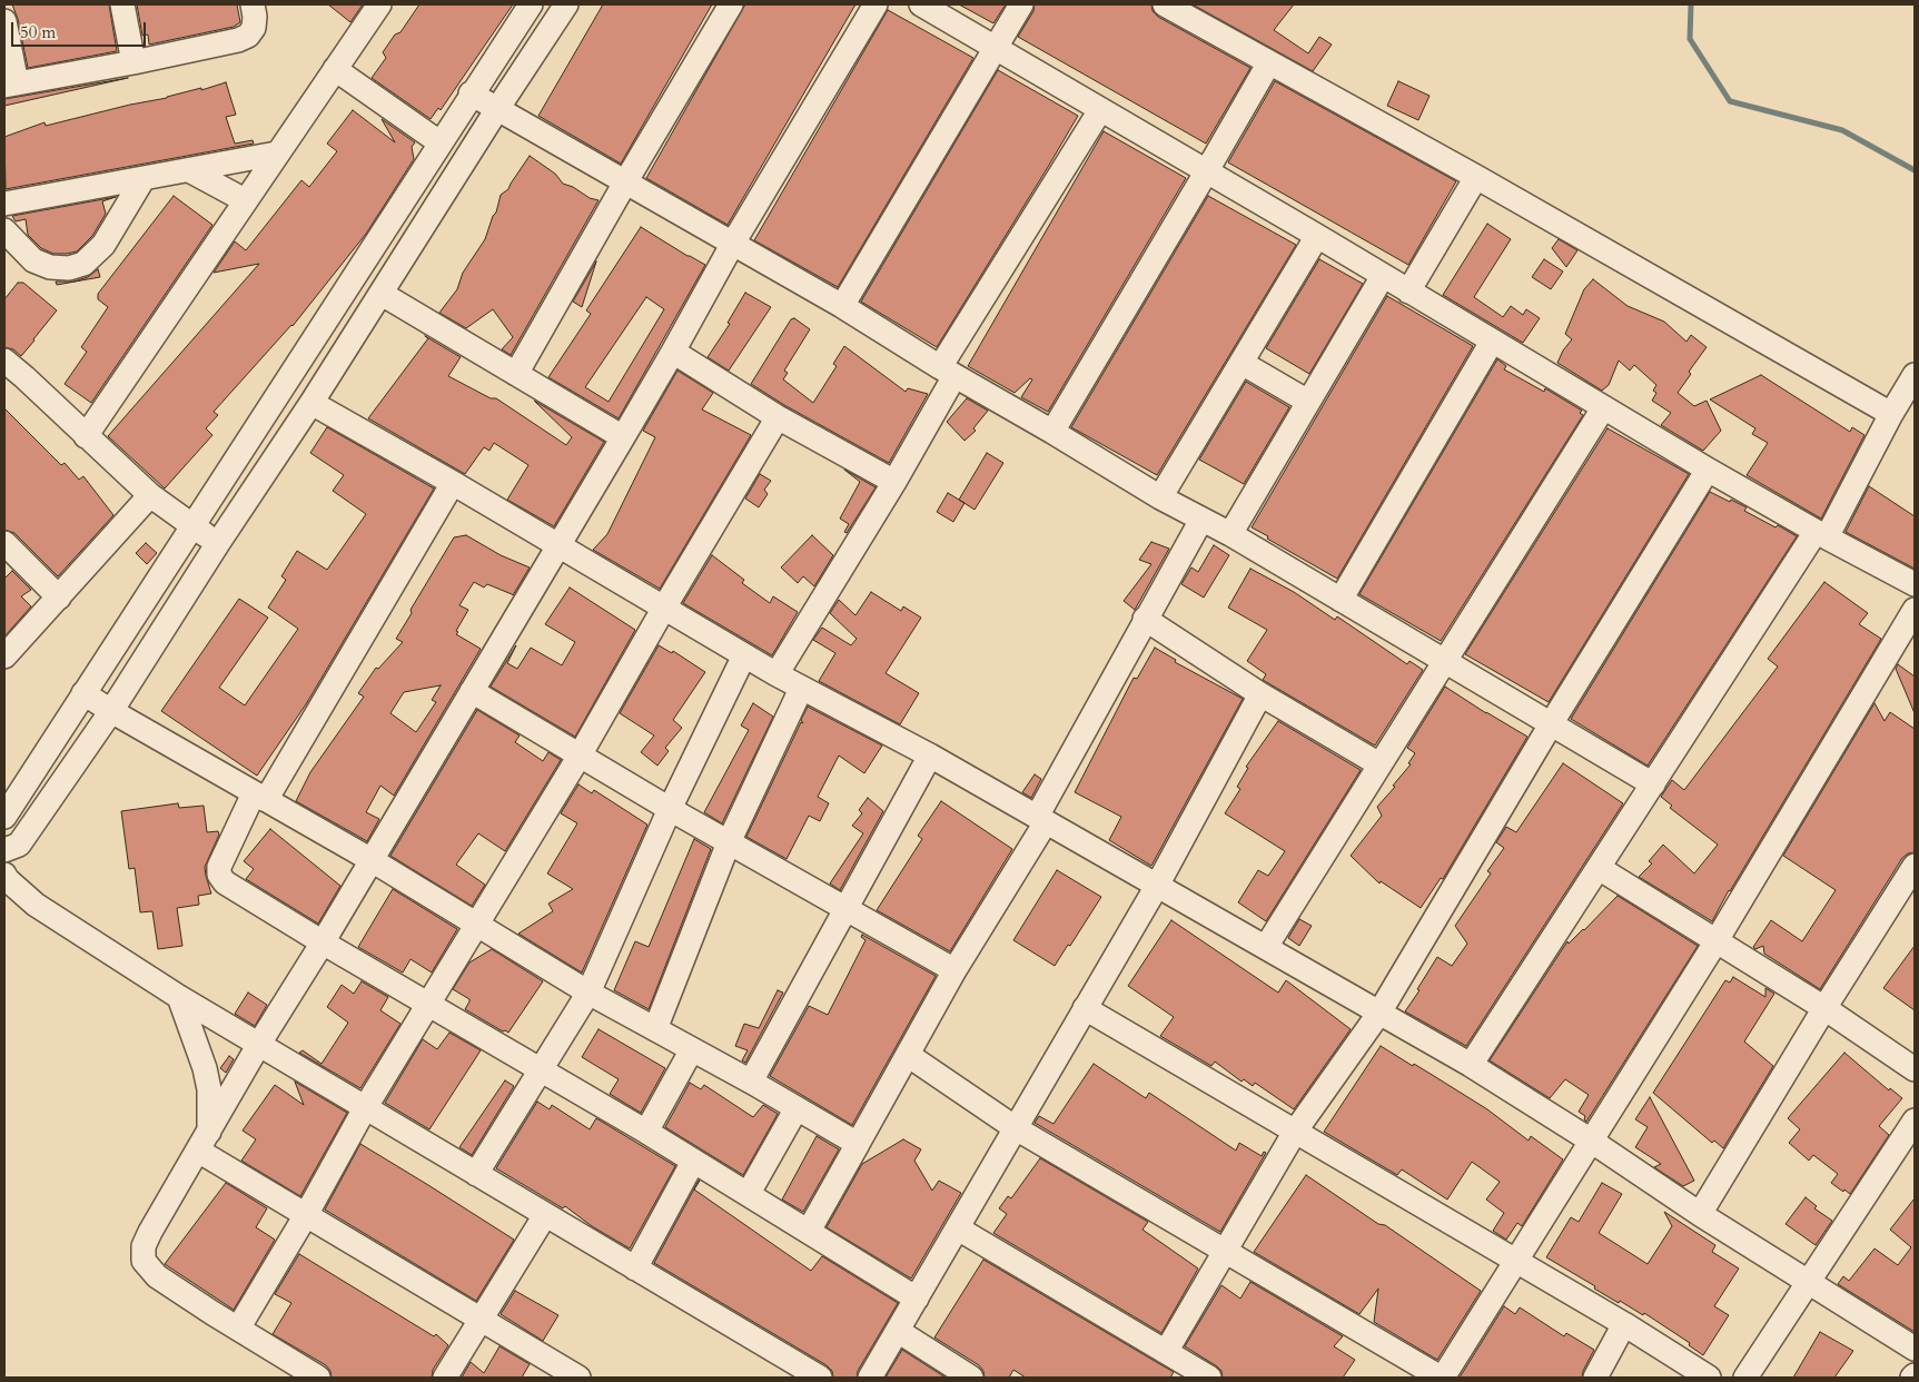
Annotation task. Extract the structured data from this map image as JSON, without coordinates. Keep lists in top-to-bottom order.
{
  "scale_bar": "50 m"
}
